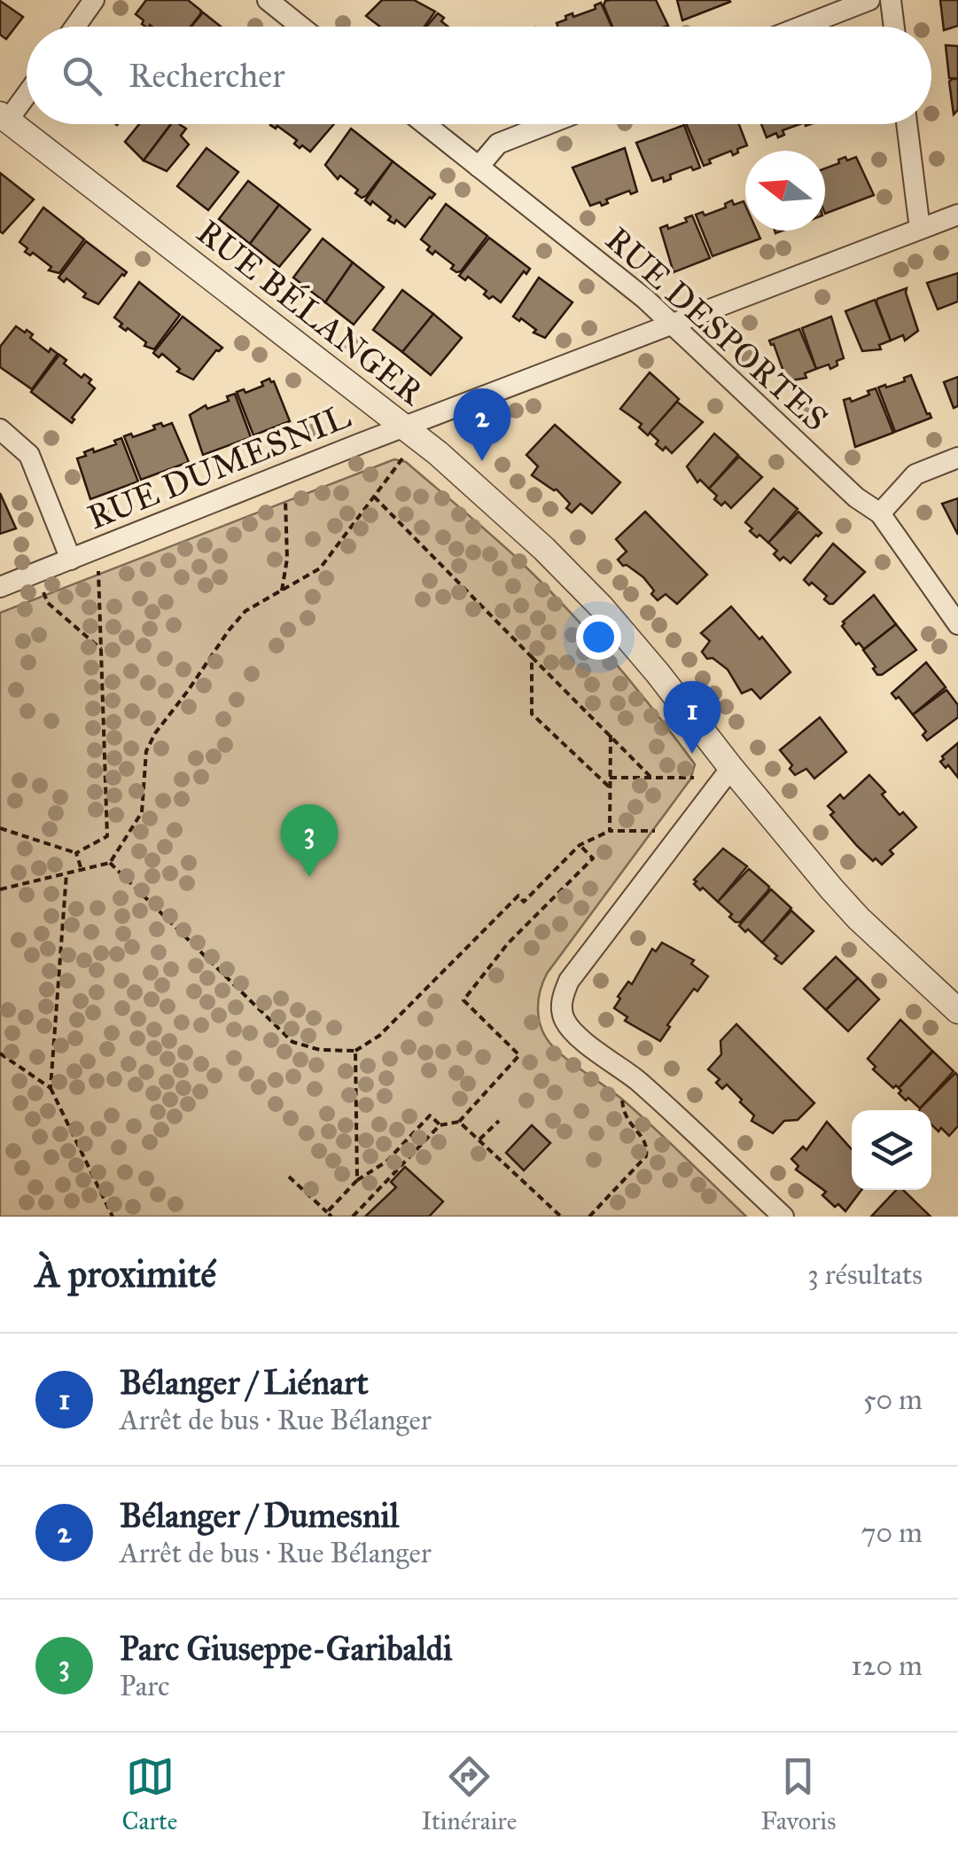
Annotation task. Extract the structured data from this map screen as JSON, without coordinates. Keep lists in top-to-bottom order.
{
  "streets": {
    "street": ["RUE BÉLANGER", "RUE DESPORTES", "RUE DUMESNIL"]
  },
  "crossings": [
    ["RUE BÉLANGER", "RUE DUMESNIL"],
    ["RUE DESPORTES", "RUE DUMESNIL"]
  ],
  "north": "left",
  "page": {
    "search": "Rechercher",
    "pins": ["2", "1", "3"],
    "heading": ["À proximité", "3 résultats"],
    "list": [
      {
        "mark": "1",
        "name": "Bélanger / Liénart",
        "note": "Arrêt de bus · Rue Bélanger",
        "value": "50 m"
      },
      {
        "mark": "2",
        "name": "Bélanger / Dumesnil",
        "note": "Arrêt de bus · Rue Bélanger",
        "value": "70 m"
      },
      {
        "mark": "3",
        "name": "Parc Giuseppe-Garibaldi",
        "note": "Parc",
        "value": "120 m"
      }
    ],
    "nav": ["Carte", "Itinéraire", "Favoris"]
  }
}
